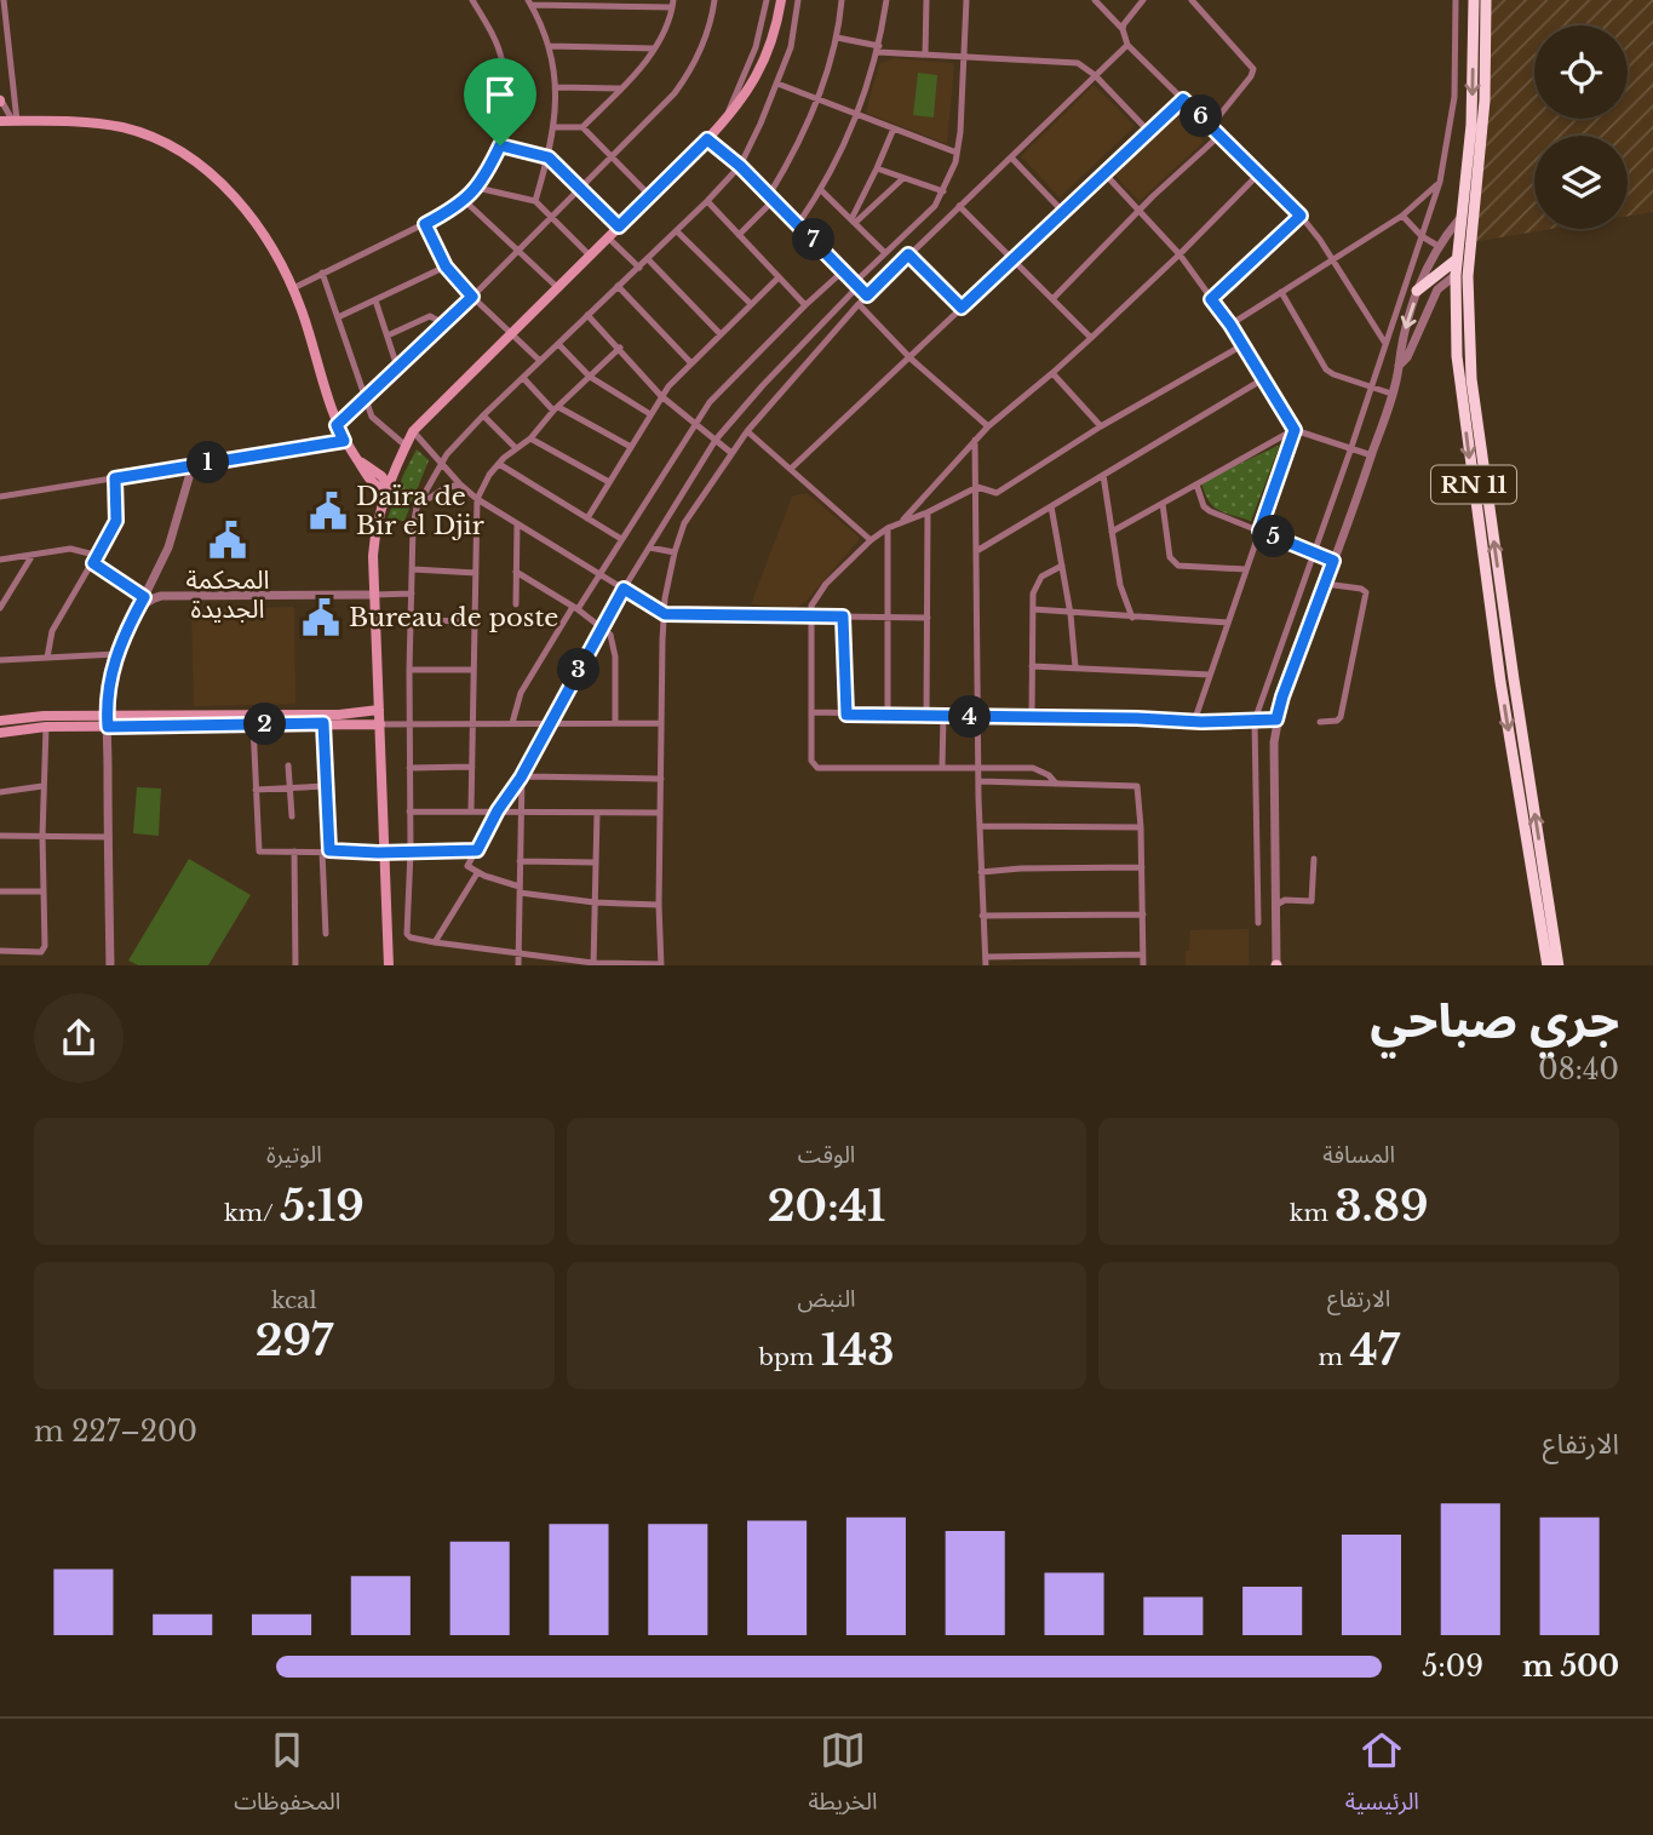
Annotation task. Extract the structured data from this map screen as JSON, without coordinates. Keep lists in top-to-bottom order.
{
  "streets": {
    "highway": ["RN 11"]
  },
  "places": {
    "public building": ["Daïra de Bir el Djir", "المحكمة الجديدة", "Bureau de poste"]
  },
  "page": {
    "pins": [
      "6",
      "7",
      "1",
      "5",
      "3",
      "4",
      "2"
    ],
    "heading": ["جري صباحي", "08:40"],
    "stats": [
      ["المسافة", "3.89 km"],
      ["الوقت", "20:41"],
      ["الوتيرة", "5:19 /km"],
      ["الارتفاع", "47 m"],
      ["النبض", "143 bpm"],
      ["kcal", "297"]
    ],
    "chart": ["الارتفاع", "200–227 m"],
    "list": [
      {
        "name": "500 m",
        "note": "5:09"
      }
    ],
    "tabs": ["الرئيسية", "الخريطة", "المحفوظات"]
  }
}
